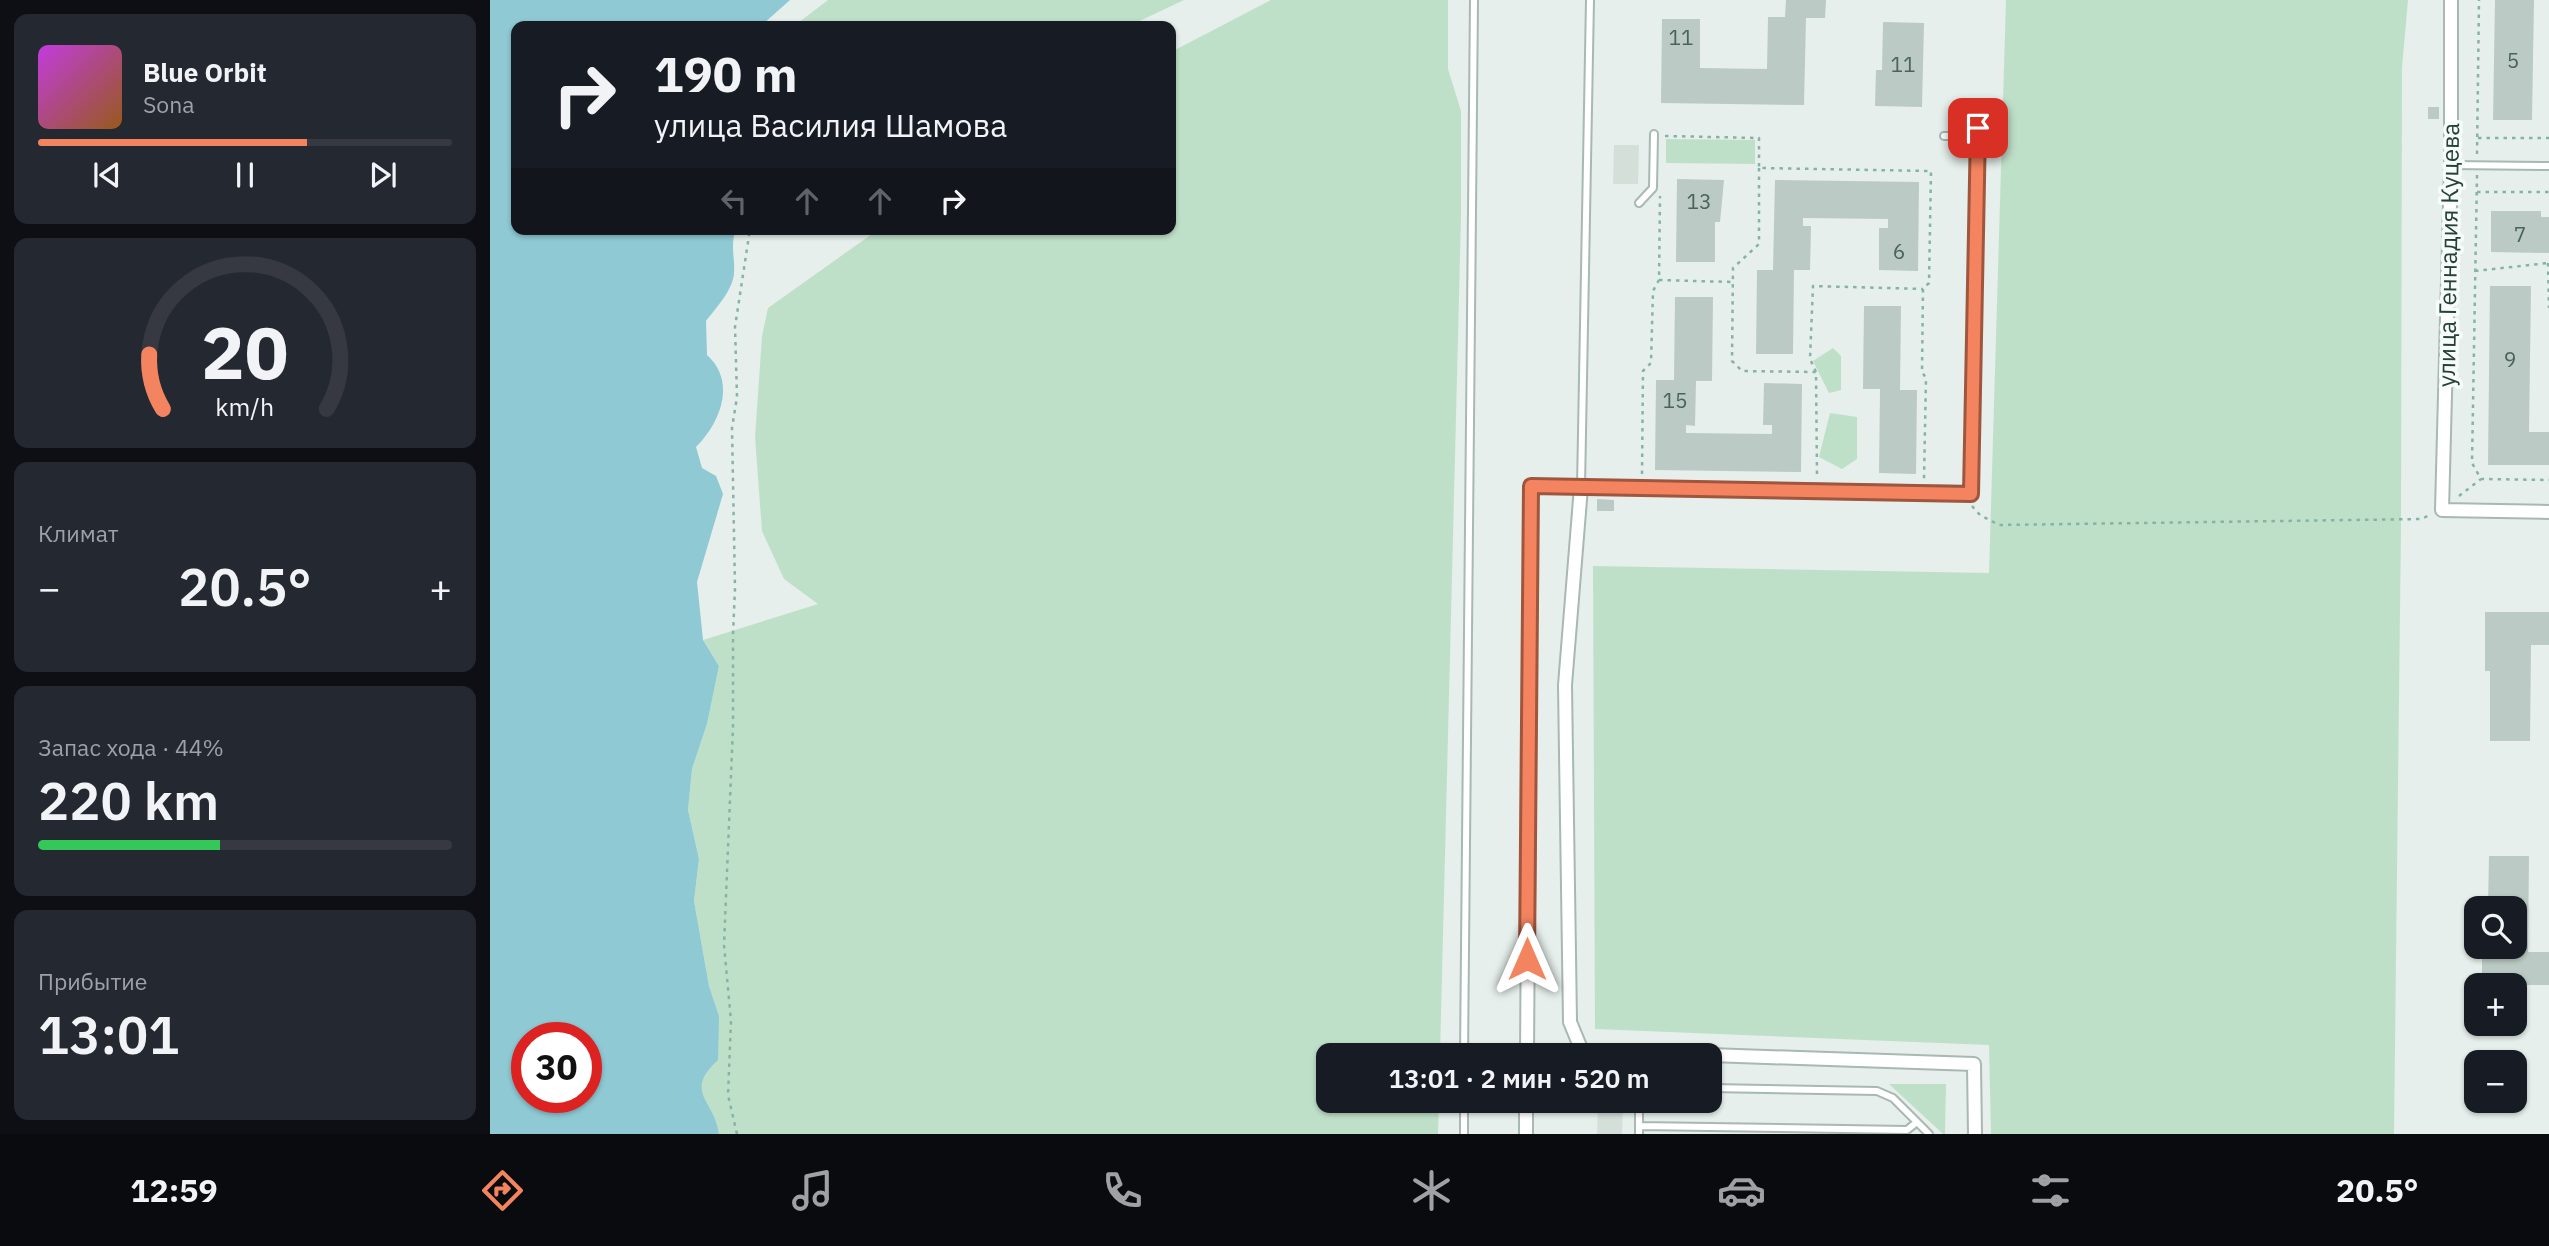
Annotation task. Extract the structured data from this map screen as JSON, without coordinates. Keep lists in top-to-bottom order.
{
  "streets": {
    "street": ["улица Геннадия Куцева"]
  },
  "house_numbers": [
    "11",
    "5",
    "11",
    "13",
    "7",
    "6",
    "9",
    "15"
  ],
  "page": {
    "turn": ["190 m", "улица Василия Шамова"],
    "song": ["Blue Orbit", "Sona"],
    "tile": [
      "Климат",
      ["Запас хода · 44%", "220 km"],
      ["Прибытие", "13:01"]
    ],
    "heat": ["−", "20.5°", "+"],
    "map_buttons": ["+", "−"],
    "limit": "30",
    "trip": "13:01 · 2 мин · 520 m",
    "tabs": ["12:59", "20.5°"],
    "gauge": ["20", "km/h"]
  }
}
